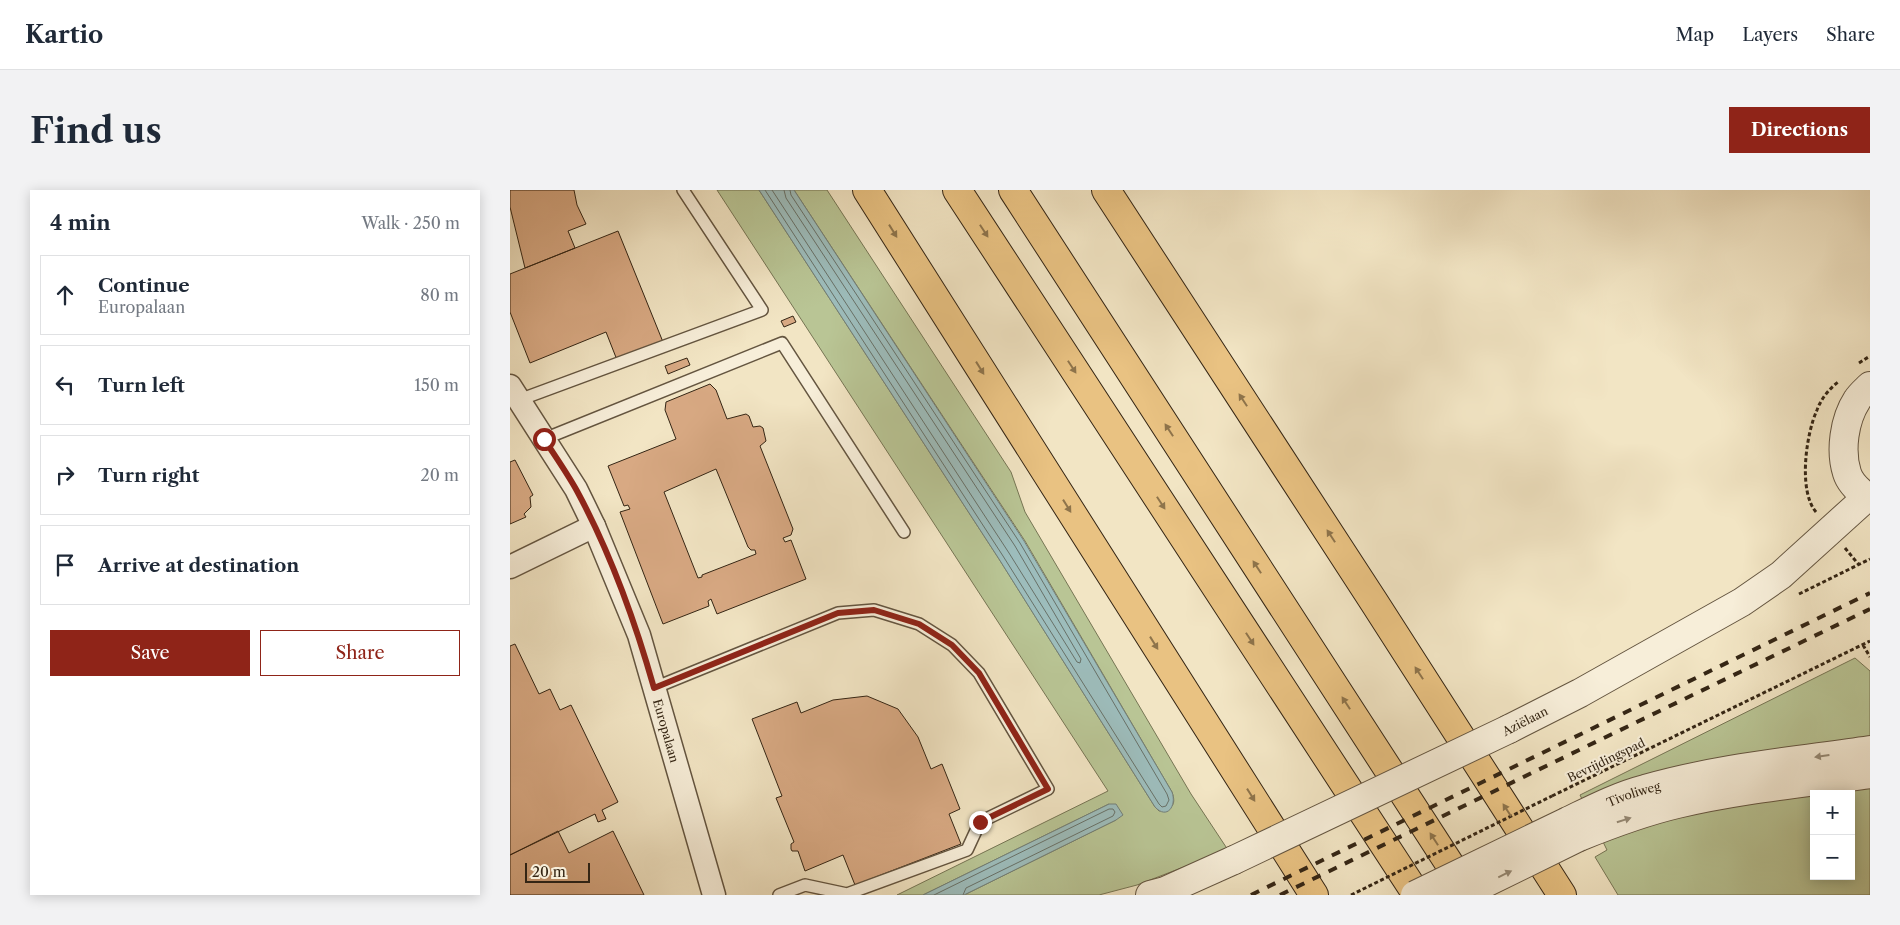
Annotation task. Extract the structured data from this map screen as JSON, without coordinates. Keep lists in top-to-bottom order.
{
  "streets": {
    "street": ["Aziëlaan", "Europalaan", "Tivoliweg"],
    "path": ["Bevrijdingspad"]
  },
  "scale_bar": "20 m",
  "page": {
    "header": "Kartio",
    "nav": ["Map", "Layers", "Share"],
    "buttons": [
      "Directions",
      ["Save", "Share"]
    ],
    "title": "Find us",
    "heading": ["4 min", "Walk · 250 m"],
    "list": [
      ["Continue", "Europalaan", "80 m"],
      ["Turn left", "150 m"],
      ["Turn right", "20 m"],
      "Arrive at destination"
    ],
    "map_buttons": ["+", "−"],
    "scale": "20 m"
  }
}
